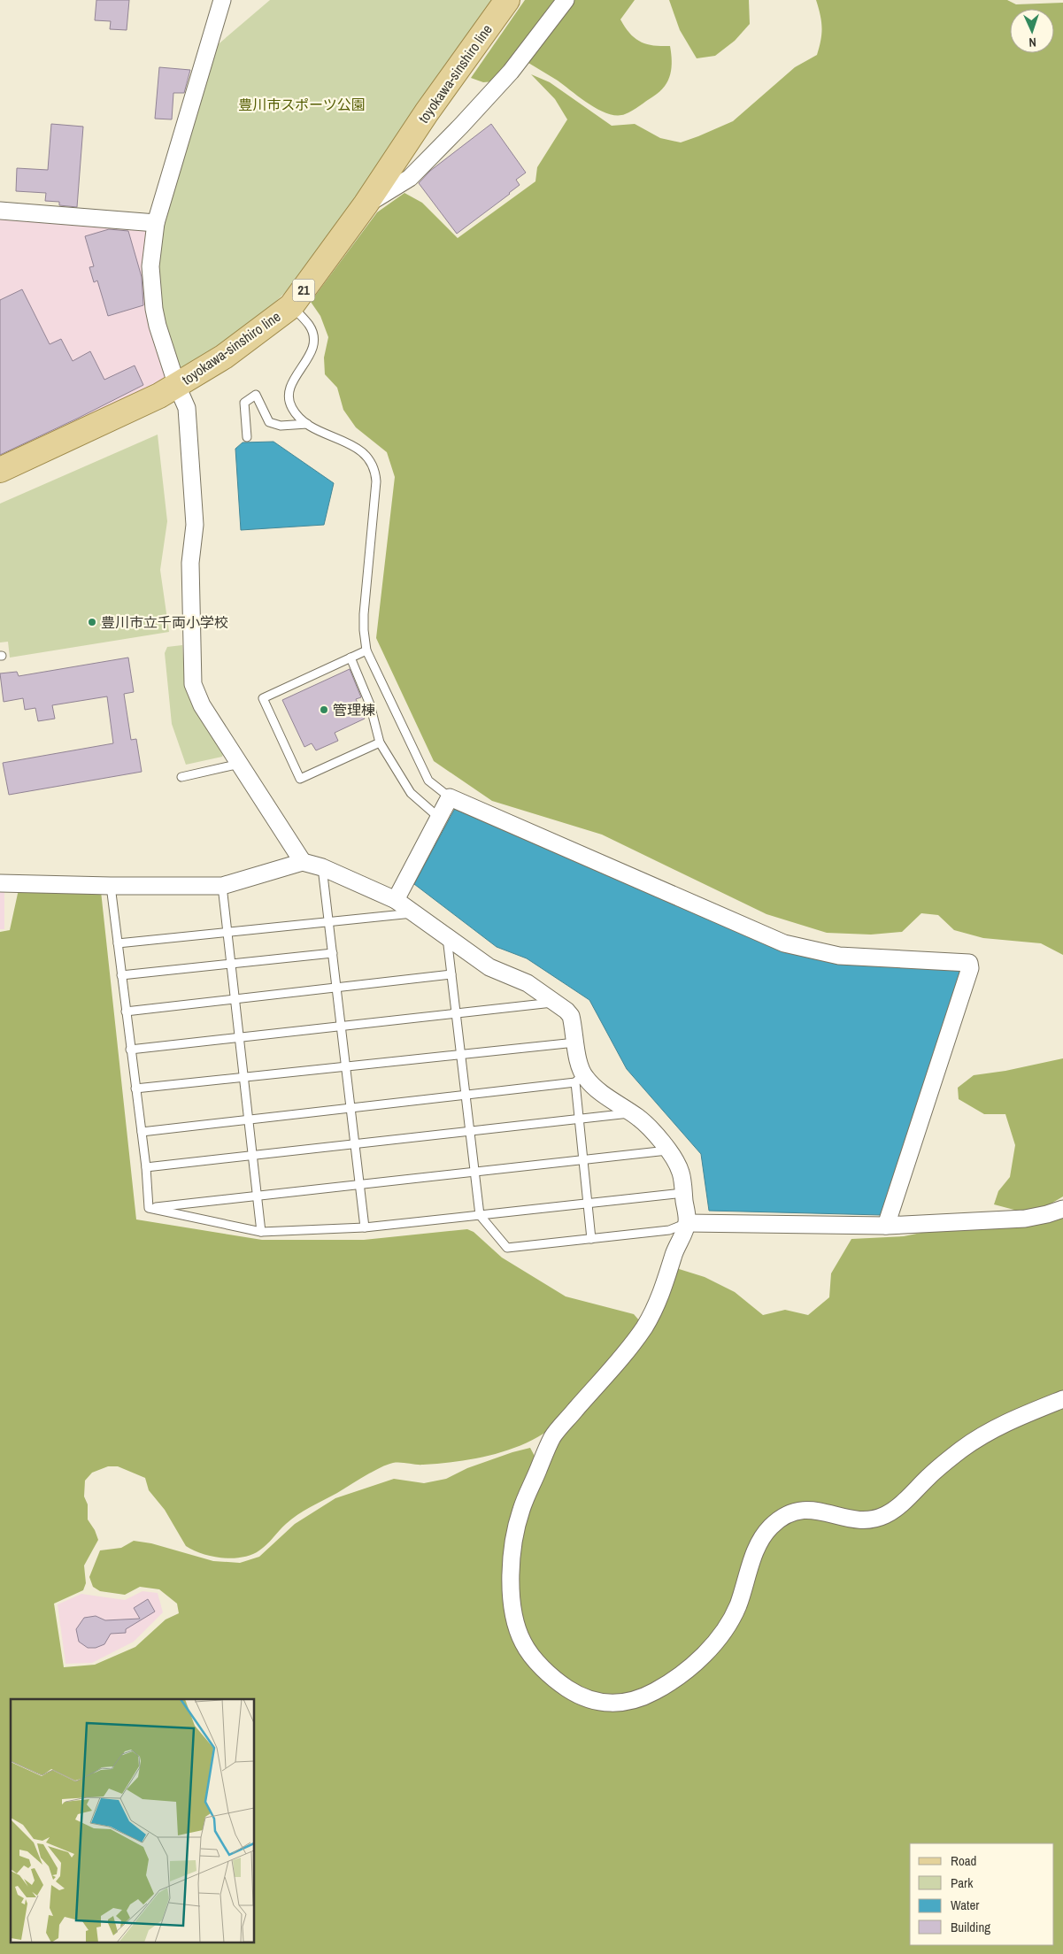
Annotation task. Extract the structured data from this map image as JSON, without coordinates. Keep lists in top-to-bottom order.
{
  "streets": {
    "main road": ["toyokawa-sinshiro line", "21"]
  },
  "parks": ["豊川市スポーツ公園"],
  "places": ["豊川市立千両小学校", "管理棟"],
  "legend": [
    "Road",
    "Park",
    "Water",
    "Building"
  ],
  "north": "bottom"
}
